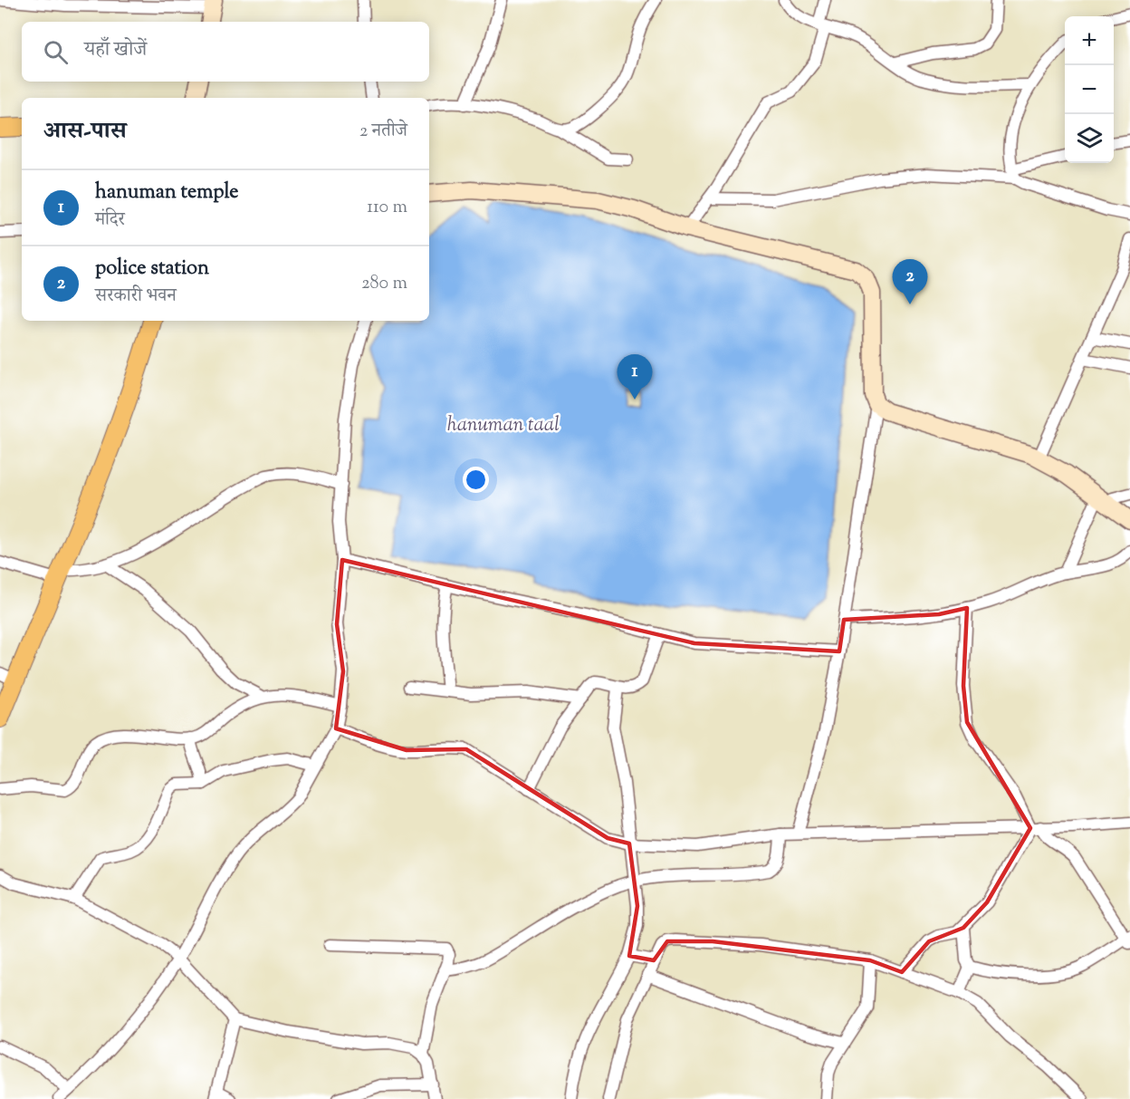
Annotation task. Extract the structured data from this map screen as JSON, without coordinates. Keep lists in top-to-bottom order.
{
  "water": ["hanuman taal"],
  "page": {
    "map_buttons": ["+", "−"],
    "search": "यहाँ खोजें",
    "heading": ["आस-पास", "2 नतीजे"],
    "list": [
      {
        "mark": "1",
        "name": "hanuman temple",
        "note": "मंदिर",
        "value": "110 m"
      },
      {
        "mark": "2",
        "name": "police station",
        "note": "सरकारी भवन",
        "value": "280 m"
      }
    ],
    "pins": ["2", "1"]
  }
}
